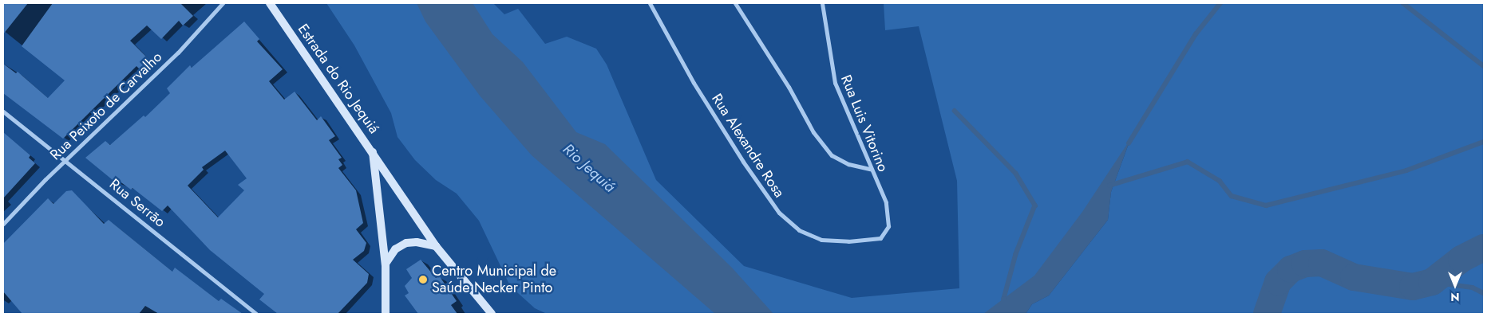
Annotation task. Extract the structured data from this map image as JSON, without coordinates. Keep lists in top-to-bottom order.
{
  "streets": {
    "main road": ["Estrada do Rio Jequiá"],
    "street": [
      "Rua Peixoto de Carvalho",
      "Rua Luis Vitorino",
      "Rua Alexandre Rosa",
      "Rua Serrão"
    ]
  },
  "crossings": [
    ["Rua Peixoto de Carvalho", "Rua Serrão"],
    ["Rua Luis Vitorino", "Rua Alexandre Rosa"]
  ],
  "water": ["Rio Jequiá"],
  "places": ["Centro Municipal de Saúde Necker Pinto"],
  "north": "bottom"
}
